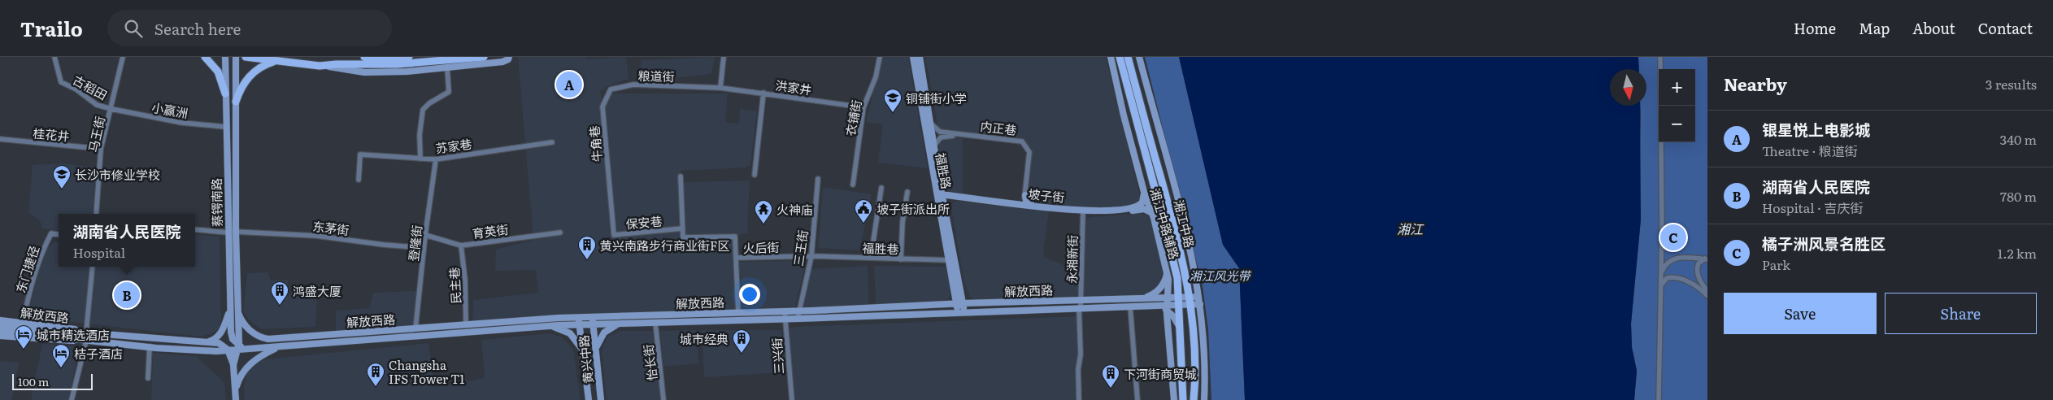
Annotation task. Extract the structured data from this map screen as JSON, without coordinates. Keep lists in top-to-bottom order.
{
  "streets": {
    "main road": [
      "福胜路",
      "坡子街",
      "蔡锷南路",
      "湘江中路辅路",
      "湘江中路",
      "解放西路",
      "黄兴中路"
    ],
    "street": [
      "粮道街",
      "古稻田",
      "洪家井",
      "小赢洲",
      "衣铺街",
      "内正巷",
      "桂花井",
      "马王街",
      "牛角巷",
      "苏家巷",
      "保安巷",
      "东茅街",
      "育英街",
      "登隆街",
      "火后街",
      "三王街",
      "福胜巷",
      "永湘新街",
      "东门捷径",
      "民主巷",
      "三兴街",
      "怡长街"
    ]
  },
  "crossings": [
    ["粮道街", "洪家井"],
    ["粮道街", "牛角巷"],
    ["古稻田", "小赢洲"],
    ["古稻田", "马王街"],
    ["洪家井", "衣铺街"],
    ["小赢洲", "马王街"],
    ["小赢洲", "蔡锷南路"],
    ["内正巷", "福胜路"],
    ["内正巷", "坡子街"],
    ["桂花井", "马王街"],
    ["牛角巷", "保安巷"],
    ["苏家巷", "登隆街"],
    ["福胜路", "坡子街"],
    ["福胜路", "福胜巷"],
    ["福胜路", "解放西路"],
    ["坡子街", "湘江中路辅路"],
    ["坡子街", "永湘新街"],
    ["蔡锷南路", "东茅街"],
    ["蔡锷南路", "解放西路"],
    ["保安巷", "火后街"],
    ["湘江中路辅路", "解放西路"],
    ["湘江中路", "解放西路"],
    ["东茅街", "登隆街"],
    ["育英街", "登隆街"],
    ["育英街", "民主巷"],
    ["登隆街", "解放西路"],
    ["火后街", "三王街"],
    ["火后街", "福胜巷"],
    ["三王街", "福胜巷"],
    ["三王街", "解放西路"],
    ["永湘新街", "解放西路"],
    ["东门捷径", "解放西路"],
    ["民主巷", "解放西路"],
    ["解放西路", "三兴街"],
    ["解放西路", "黄兴中路"],
    ["解放西路", "怡长街"]
  ],
  "water": ["湘江"],
  "parks": ["湘江风光带"],
  "places": {
    "school or university": ["铜铺街小学", "长沙市修业学校"],
    "public building": ["坡子街派出所"],
    "temple": ["火神庙"],
    "building": [
      "黄兴南路步行商业街F区",
      "鸿盛大厦",
      "城市经典",
      "Changsha IFS Tower T1",
      "下河街商贸城"
    ],
    "hotel": ["城市精选酒店", "桔子酒店"]
  },
  "scale_bar": "100 m",
  "north": "bottom",
  "page": {
    "header": "Trailo",
    "search": "Search here",
    "nav": [
      "Home",
      "Map",
      "About",
      "Contact"
    ],
    "heading": ["Nearby", "3 results"],
    "map_buttons": ["+", "−"],
    "pins": ["A", "C", "B"],
    "list": [
      {
        "mark": "A",
        "name": "银星悦上电影城",
        "note": "Theatre · 粮道街",
        "value": "340 m"
      },
      {
        "mark": "B",
        "name": "湖南省人民医院",
        "note": "Hospital · 吉庆街",
        "value": "780 m"
      },
      {
        "mark": "C",
        "name": "橘子洲风景名胜区",
        "note": "Park",
        "value": "1.2 km"
      }
    ],
    "popup": ["湖南省人民医院", "Hospital"],
    "buttons": ["Save", "Share"],
    "scale": "100 m"
  }
}
